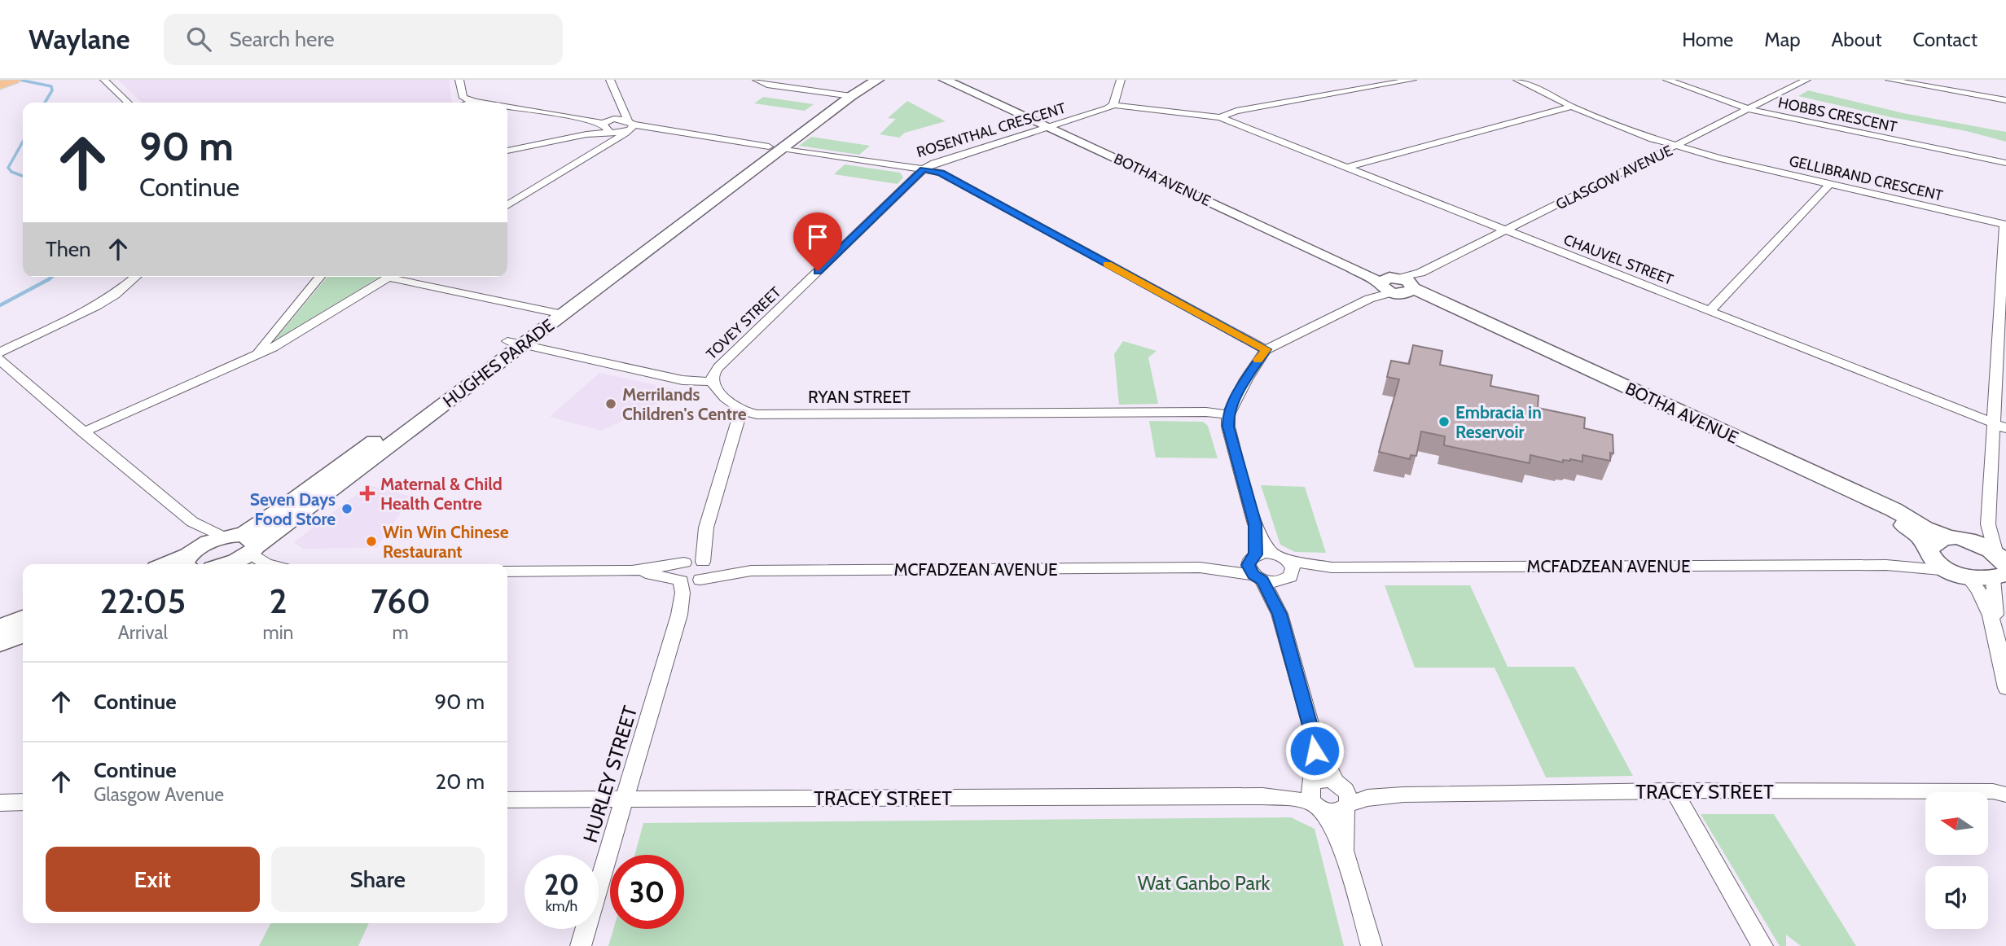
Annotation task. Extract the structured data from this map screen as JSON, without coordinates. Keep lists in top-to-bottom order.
{
  "streets": {
    "street": [
      "HOBBS CRESCENT",
      "ROSENTHAL CRESCENT",
      "GLASGOW AVENUE",
      "GELLIBRAND CRESCENT",
      "BOTHA AVENUE",
      "CHAUVEL STREET",
      "TOVEY STREET",
      "HUGHES PARADE",
      "RYAN STREET",
      "MCFADZEAN AVENUE",
      "HURLEY STREET",
      "TRACEY STREET"
    ]
  },
  "crossings": [
    ["HOBBS CRESCENT", "GLASGOW AVENUE"],
    ["ROSENTHAL CRESCENT", "BOTHA AVENUE"],
    ["ROSENTHAL CRESCENT", "TOVEY STREET"],
    ["ROSENTHAL CRESCENT", "HUGHES PARADE"],
    ["GLASGOW AVENUE", "GELLIBRAND CRESCENT"],
    ["GLASGOW AVENUE", "BOTHA AVENUE"],
    ["GLASGOW AVENUE", "CHAUVEL STREET"],
    ["GLASGOW AVENUE", "RYAN STREET"],
    ["BOTHA AVENUE", "MCFADZEAN AVENUE"],
    ["MCFADZEAN AVENUE", "HURLEY STREET"],
    ["HURLEY STREET", "TRACEY STREET"]
  ],
  "parks": ["Wat Ganbo Park"],
  "places": {
    "other": [
      "Merrilands Children's Centre",
      "Embracia in Reservoir",
      "Seven Days Food Store",
      "Win Win Chinese Restaurant"
    ],
    "health": ["Maternal & Child Health Centre"]
  },
  "north": "left",
  "page": {
    "header": "Waylane",
    "search": "Search here",
    "nav": [
      "Home",
      "Map",
      "About",
      "Contact"
    ],
    "turn": ["90 m", "Continue"],
    "then": "Then",
    "eta": [
      "22:05",
      "Arrival",
      "2",
      "min",
      "760",
      "m"
    ],
    "list": [
      {
        "name": "Continue",
        "value": "90 m"
      },
      {
        "name": "Continue",
        "note": "Glasgow Avenue",
        "value": "20 m"
      }
    ],
    "buttons": ["Exit", "Share"],
    "speed": "20 km/h",
    "limit": "30"
  }
}
